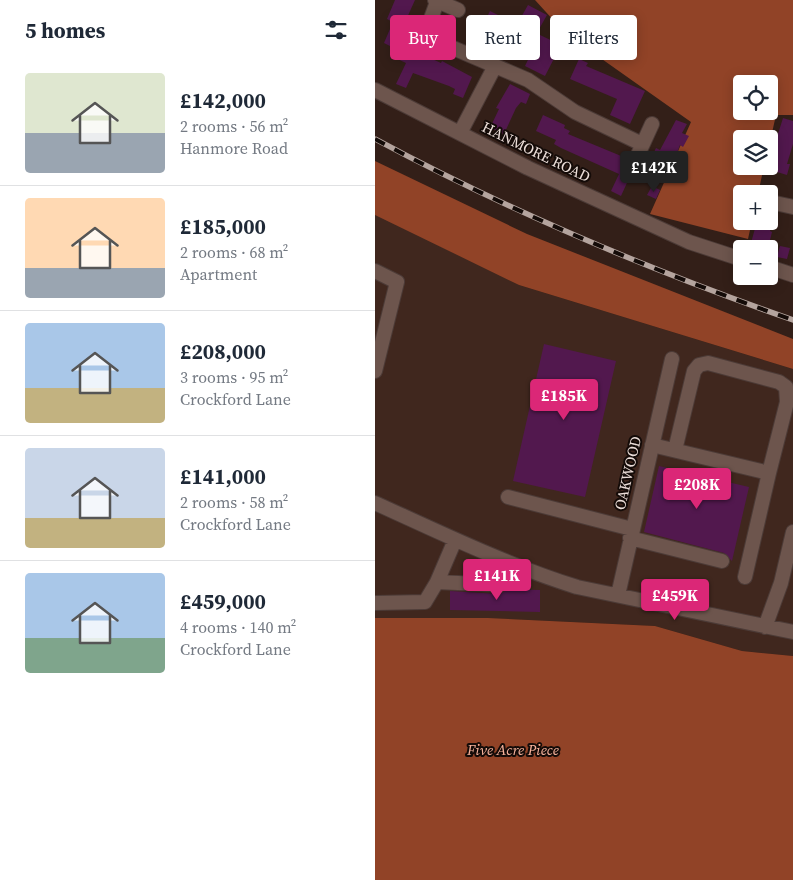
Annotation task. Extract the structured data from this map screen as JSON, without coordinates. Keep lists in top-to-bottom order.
{
  "streets": {
    "street": ["HANMORE ROAD", "OAKWOOD"]
  },
  "parks": ["Five Acre Piece"],
  "page": {
    "heading": "5 homes",
    "chip": ["Buy", "Rent", "Filters"],
    "list": [
      {
        "name": "£142,000",
        "note": "2 rooms · 56 m² · Hanmore Road"
      },
      {
        "name": "£185,000",
        "note": "2 rooms · 68 m² · Apartment"
      },
      {
        "name": "£208,000",
        "note": "3 rooms · 95 m² · Crockford Lane"
      },
      {
        "name": "£141,000",
        "note": "2 rooms · 58 m² · Crockford Lane"
      },
      {
        "name": "£459,000",
        "note": "4 rooms · 140 m² · Crockford Lane"
      }
    ],
    "map_buttons": ["+", "−"],
    "price": [
      "£142K",
      "£185K",
      "£208K",
      "£141K",
      "£459K"
    ]
  }
}
